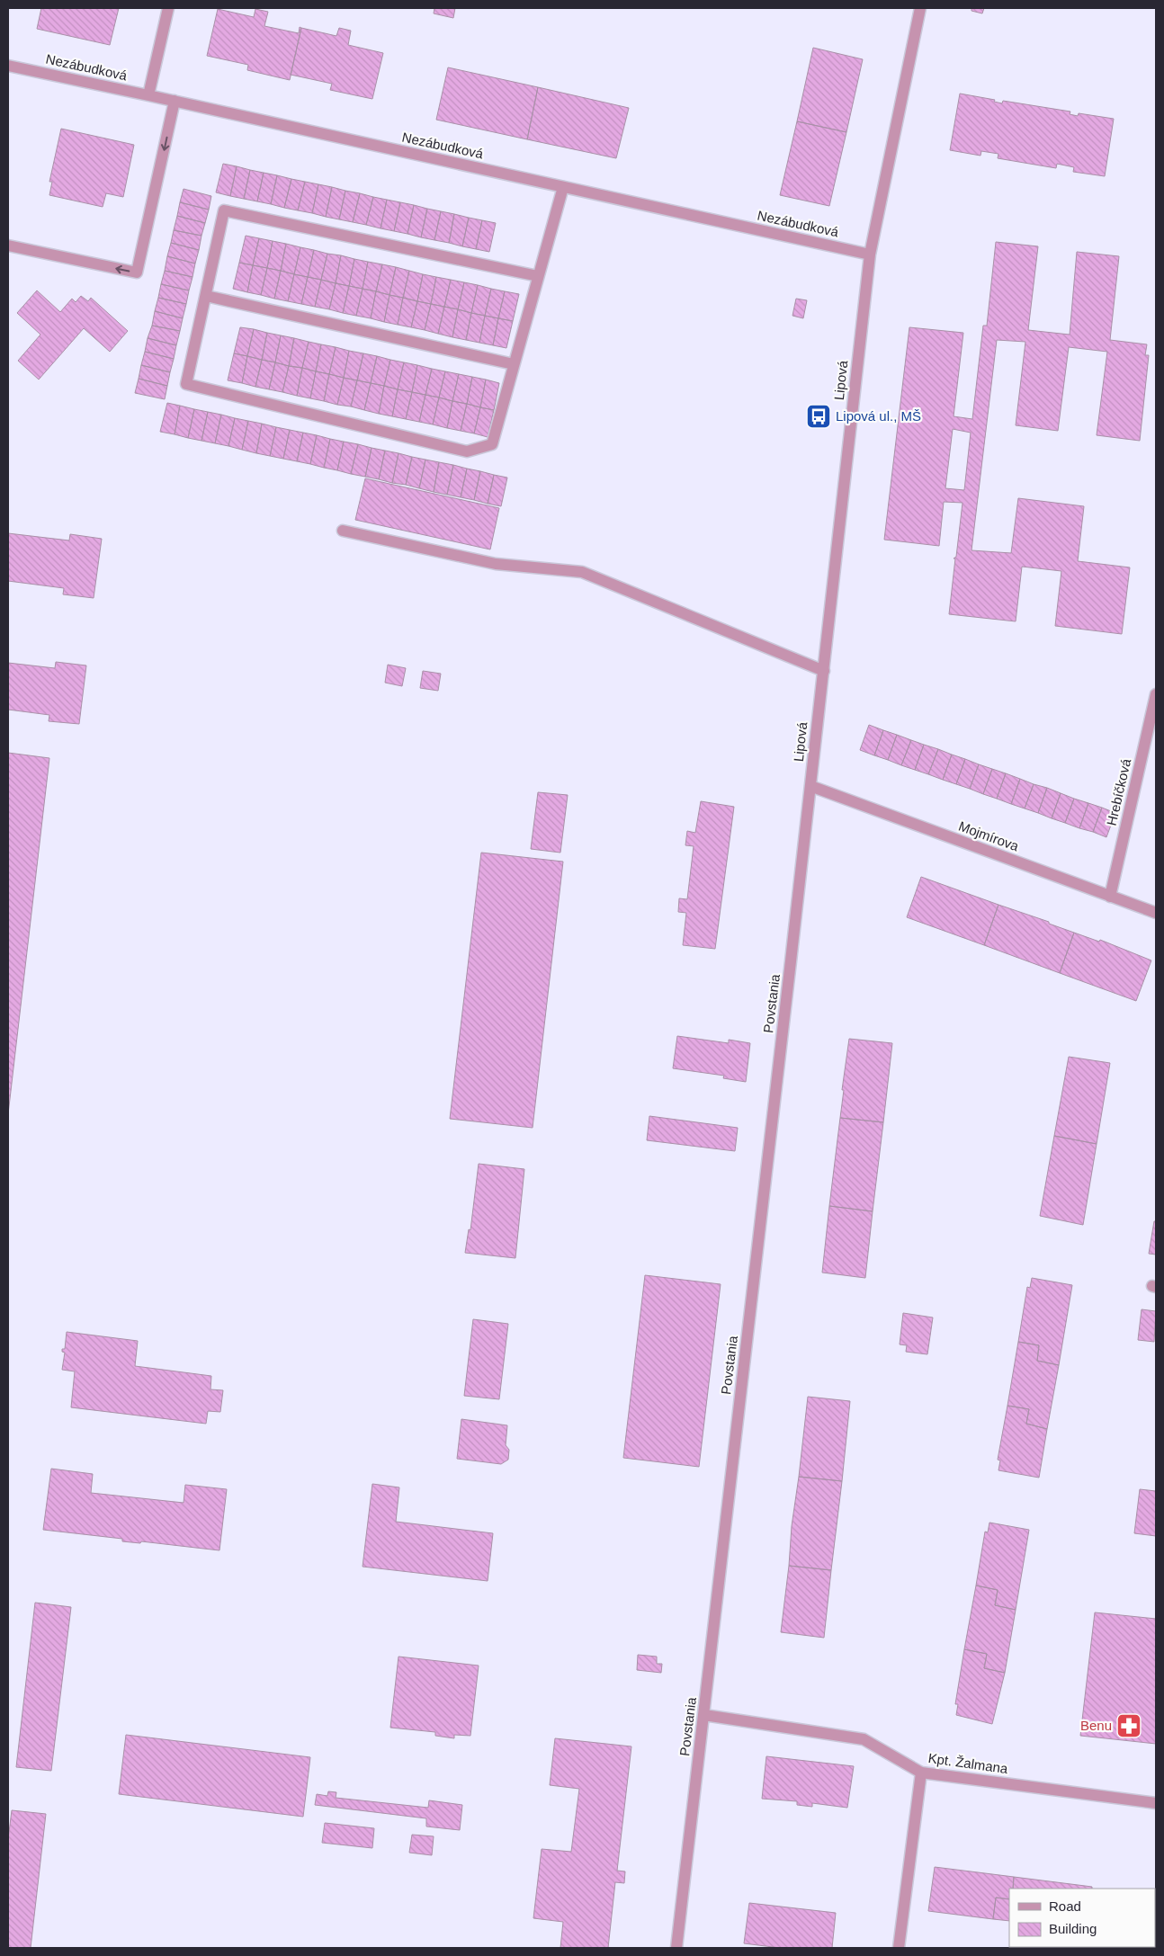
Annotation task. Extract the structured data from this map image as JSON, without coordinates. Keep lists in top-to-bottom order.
{
  "streets": {
    "street": [
      "Nezábudková",
      "Lipová",
      "Hrebíčková",
      "Mojmírova",
      "Povstania",
      "Kpt. Žalmana"
    ]
  },
  "crossings": [
    ["Nezábudková", "Lipová"],
    ["Lipová", "Mojmírova"],
    ["Lipová", "Povstania"],
    ["Hrebíčková", "Mojmírova"],
    ["Mojmírova", "Povstania"],
    ["Povstania", "Kpt. Žalmana"]
  ],
  "places": {
    "bus stop": ["Lipová ul., MŠ"],
    "pharmacy": ["Benu"]
  },
  "legend": ["Road", "Building"]
}
